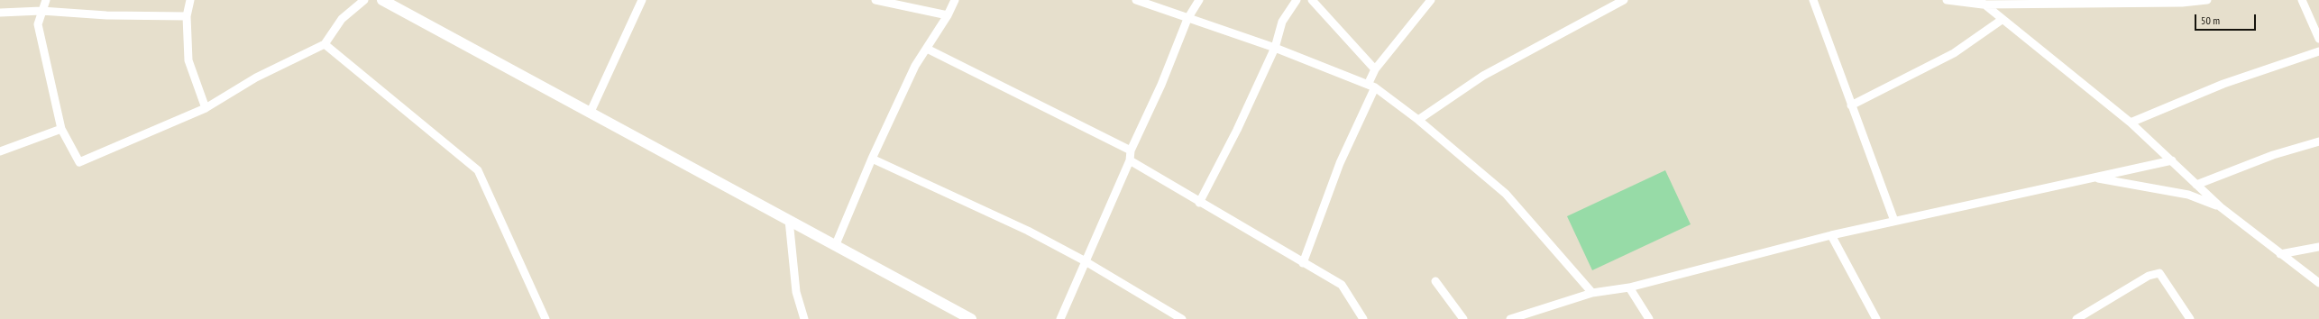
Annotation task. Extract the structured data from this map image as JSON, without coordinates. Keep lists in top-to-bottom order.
{
  "scale_bar": "50 m"
}
